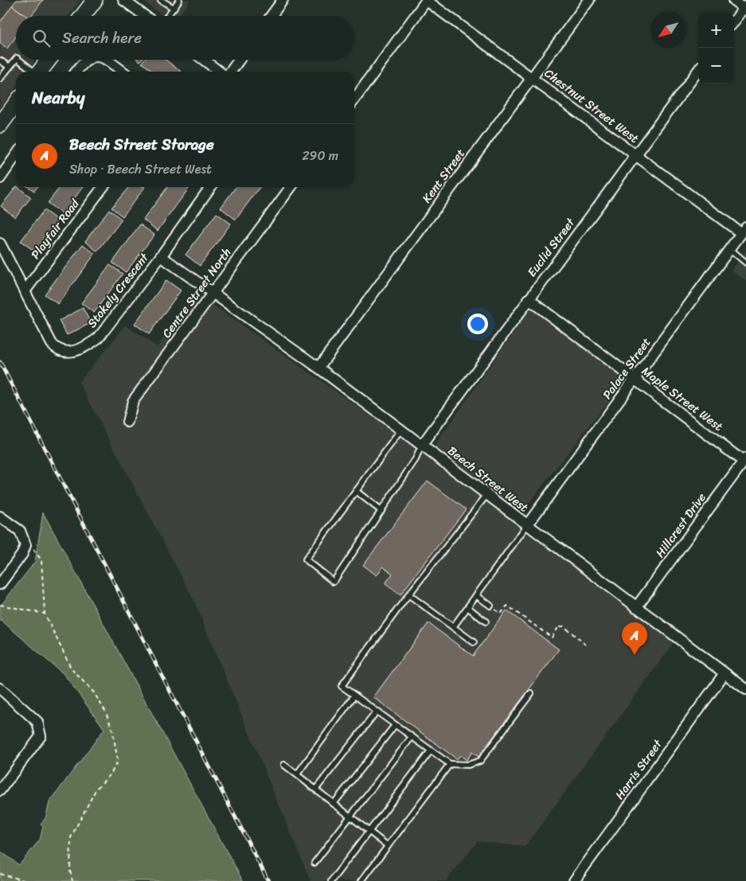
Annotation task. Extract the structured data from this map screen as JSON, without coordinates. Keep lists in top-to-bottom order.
{
  "streets": {
    "street": [
      "Chestnut Street West",
      "Kent Street",
      "Playfair Road",
      "Euclid Street",
      "Stokely Crescent",
      "Centre Street North",
      "Palace Street",
      "Maple Street West",
      "Beech Street West",
      "Hillcrest Drive",
      "Harris Street"
    ]
  },
  "crossings": [
    ["Chestnut Street West", "Kent Street"],
    ["Chestnut Street West", "Euclid Street"],
    ["Chestnut Street West", "Palace Street"],
    ["Kent Street", "Beech Street West"],
    ["Playfair Road", "Stokely Crescent"],
    ["Euclid Street", "Maple Street West"],
    ["Euclid Street", "Beech Street West"],
    ["Stokely Crescent", "Beech Street West"],
    ["Centre Street North", "Beech Street West"],
    ["Palace Street", "Maple Street West"],
    ["Palace Street", "Beech Street West"],
    ["Maple Street West", "Hillcrest Drive"],
    ["Beech Street West", "Hillcrest Drive"],
    ["Beech Street West", "Harris Street"]
  ],
  "north": "bottom left",
  "page": {
    "map_buttons": ["+", "−"],
    "search": "Search here",
    "heading": "Nearby",
    "list": [
      {
        "mark": "A",
        "name": "Beech Street Storage",
        "note": "Shop · Beech Street West",
        "value": "290 m"
      }
    ],
    "pins": "A"
  }
}
